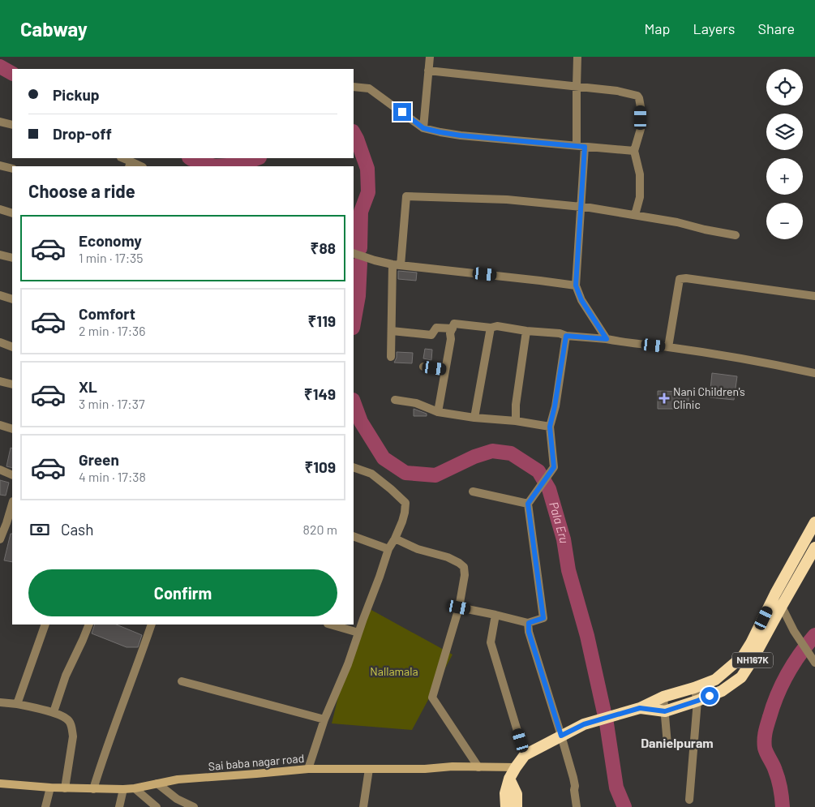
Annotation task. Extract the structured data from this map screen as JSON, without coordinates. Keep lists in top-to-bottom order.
{
  "streets": {
    "highway": ["NH167K"],
    "main road": ["Sai baba nagar road"]
  },
  "crossings": [
    ["NH167K", "Sai baba nagar road"]
  ],
  "districts": ["Danielpuram"],
  "water": ["Pala Eru"],
  "parks": ["Nallamala"],
  "places": {
    "health": ["Nani Children's Clinic"]
  },
  "page": {
    "header": "Cabway",
    "nav": ["Map", "Layers", "Share"],
    "map_buttons": ["+", "−"],
    "banner": ["Pickup", "Drop-off"],
    "heading": "Choose a ride",
    "list": [
      {
        "name": "Economy",
        "note": "1 min · 17:35",
        "value": "₹88"
      },
      {
        "name": "Comfort",
        "note": "2 min · 17:36",
        "value": "₹119"
      },
      {
        "name": "XL",
        "note": "3 min · 17:37",
        "value": "₹149"
      },
      {
        "name": "Green",
        "note": "4 min · 17:38",
        "value": "₹109"
      }
    ],
    "pay": ["Cash", "820 m"],
    "buttons": "Confirm"
  }
}
